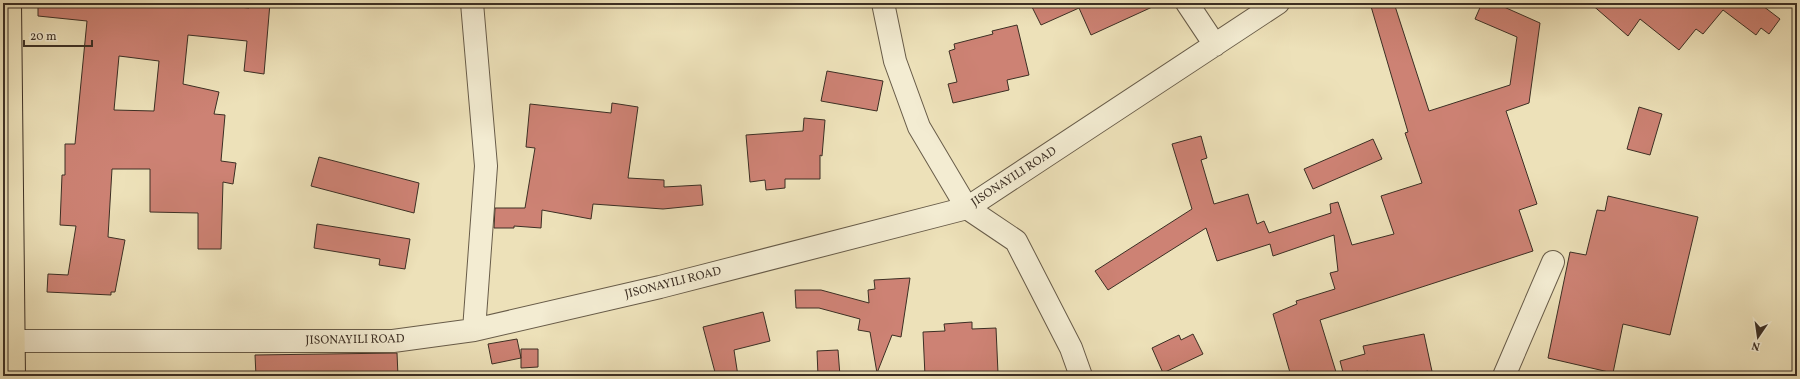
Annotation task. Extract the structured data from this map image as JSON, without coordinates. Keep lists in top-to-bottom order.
{
  "streets": {
    "street": ["JISONAYILI ROAD"]
  },
  "scale_bar": "20 m",
  "north": "bottom"
}
